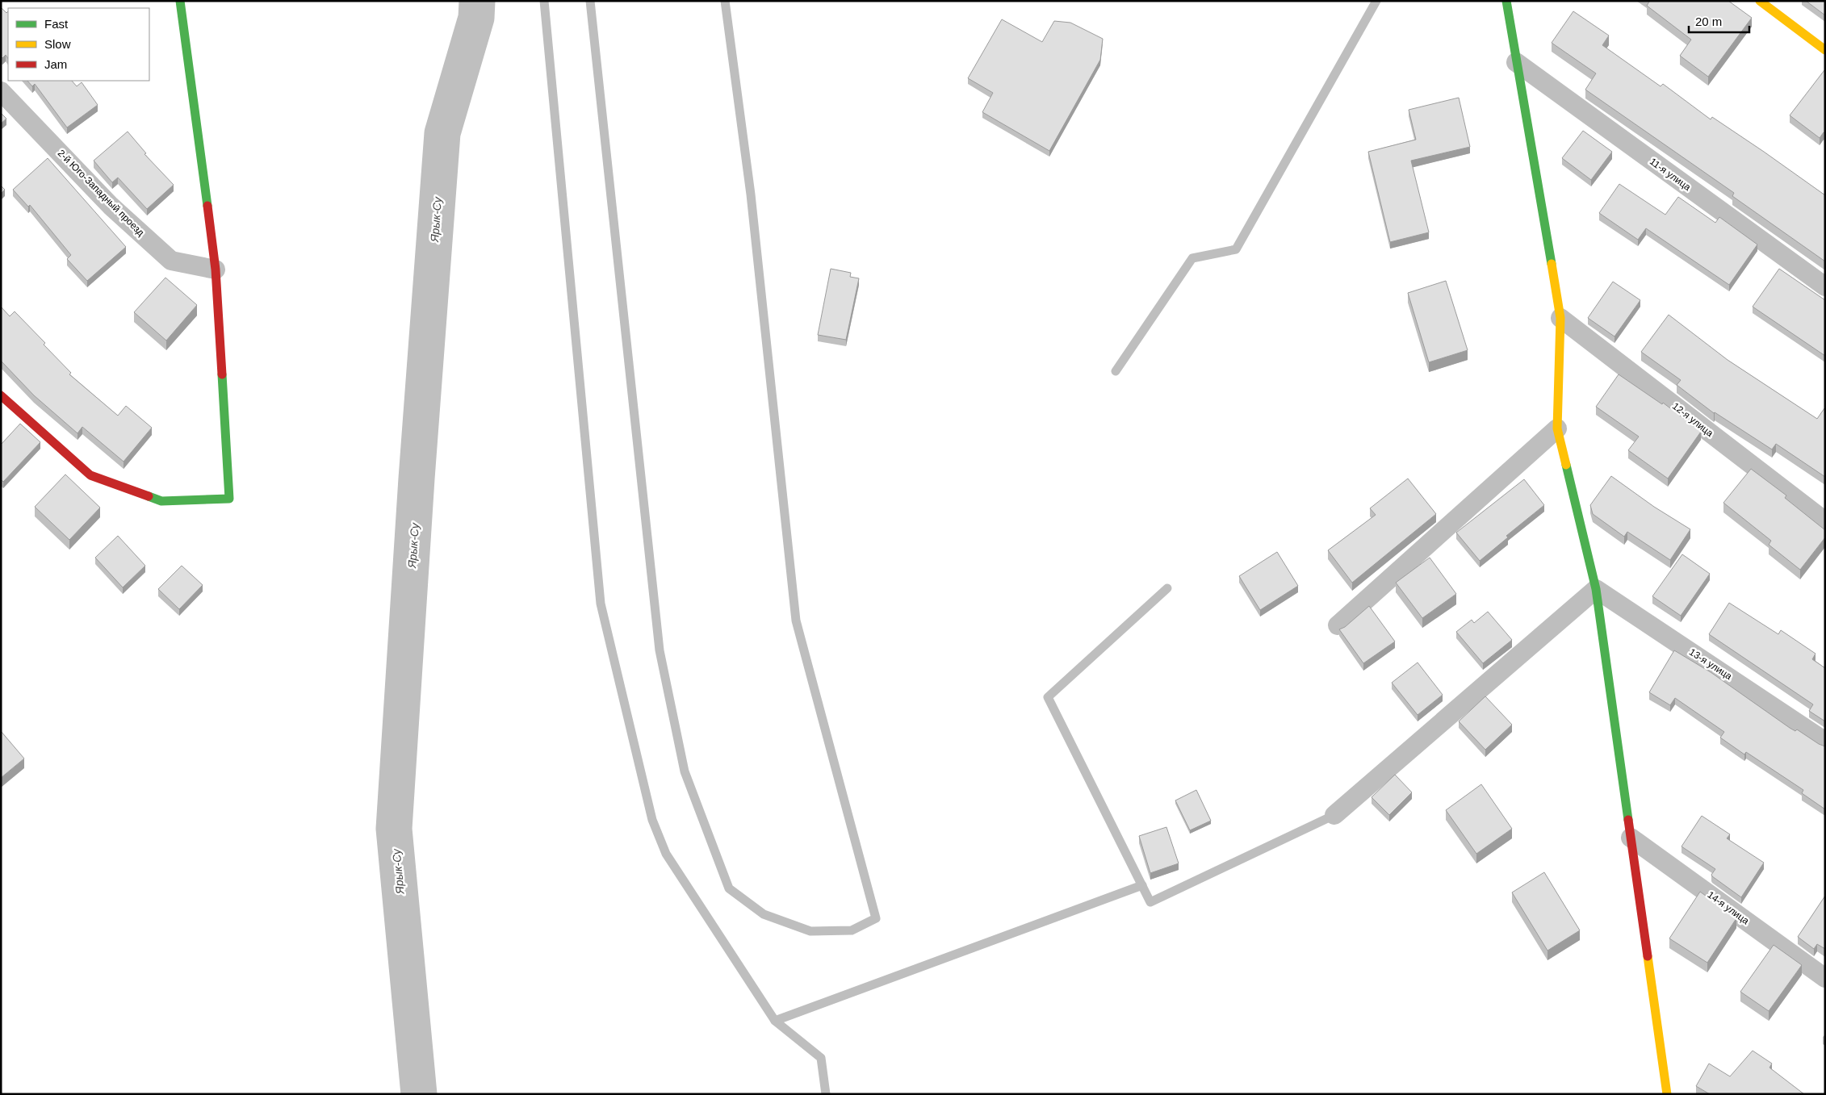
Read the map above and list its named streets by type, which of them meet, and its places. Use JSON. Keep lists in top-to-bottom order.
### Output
{
  "streets": {
    "street": [
      "11-я улица",
      "2-й Юго-Западный проезд",
      "12-я улица",
      "13-я улица",
      "14-я улица"
    ]
  },
  "water": ["Ярык-Су"],
  "legend": ["Fast", "Slow", "Jam"],
  "scale_bar": "20 m"
}
